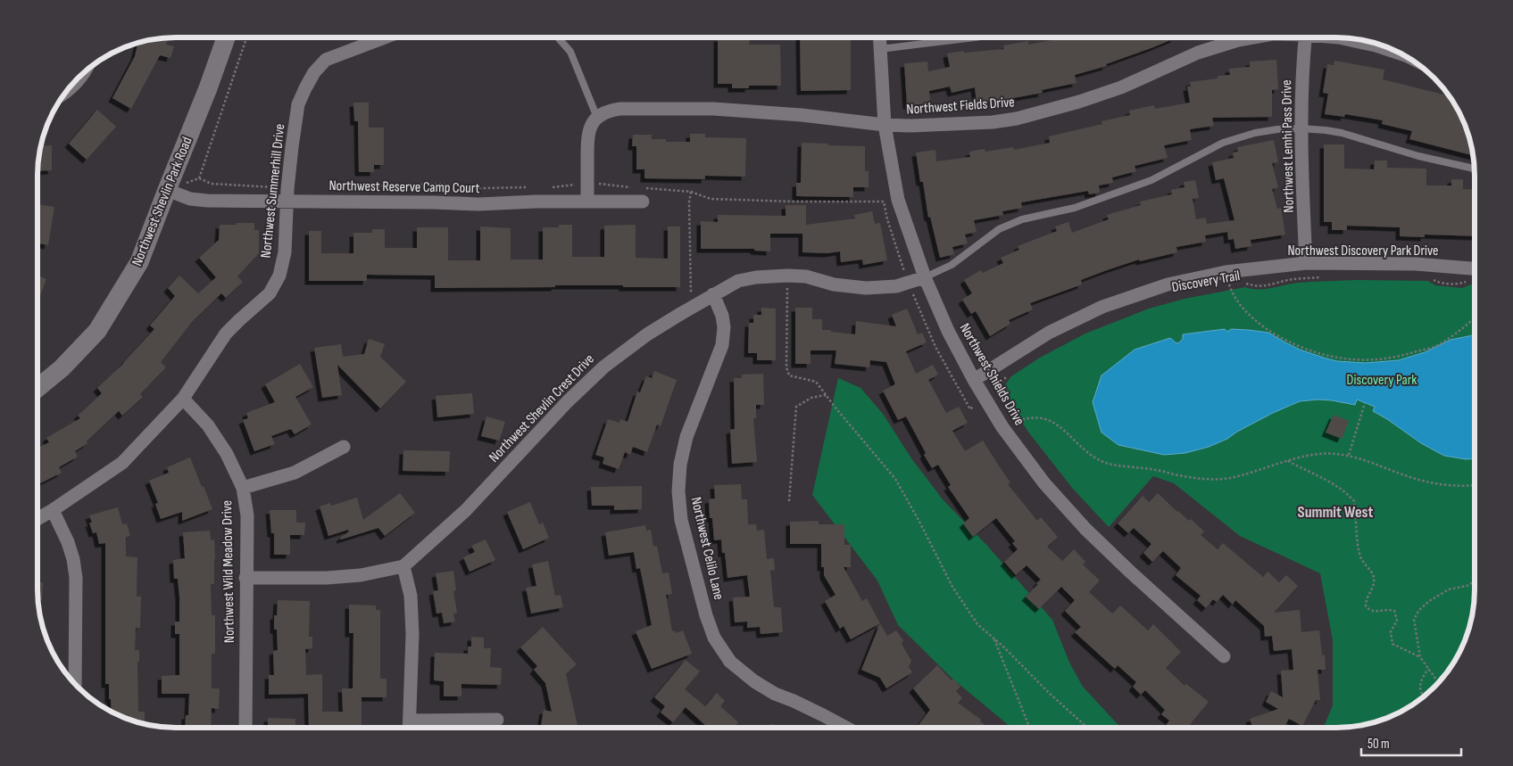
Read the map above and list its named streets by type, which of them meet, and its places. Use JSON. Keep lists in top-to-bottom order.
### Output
{
  "streets": {
    "street": [
      "Northwest Fields Drive",
      "Northwest Lemhi Pass Drive",
      "Northwest Reserve Camp Court",
      "Northwest Summerhill Drive",
      "Northwest Shevlin Park Road",
      "Northwest Discovery Park Drive",
      "Northwest Shields Drive",
      "Northwest Shevlin Crest Drive",
      "Northwest Celilo Lane",
      "Northwest Wild Meadow Drive"
    ],
    "path": ["Discovery Trail"]
  },
  "crossings": [
    ["Northwest Fields Drive", "Northwest Shields Drive"],
    ["Northwest Lemhi Pass Drive", "Northwest Discovery Park Drive"],
    ["Northwest Reserve Camp Court", "Northwest Summerhill Drive"],
    ["Northwest Reserve Camp Court", "Northwest Shevlin Park Road"],
    ["Northwest Summerhill Drive", "Northwest Wild Meadow Drive"],
    ["Northwest Discovery Park Drive", "Northwest Shields Drive"],
    ["Northwest Shields Drive", "Northwest Shevlin Crest Drive"],
    ["Northwest Shevlin Crest Drive", "Northwest Celilo Lane"],
    ["Northwest Shevlin Crest Drive", "Northwest Wild Meadow Drive"]
  ],
  "districts": ["Summit West"],
  "parks": ["Discovery Park"],
  "scale_bar": "50 m"
}
